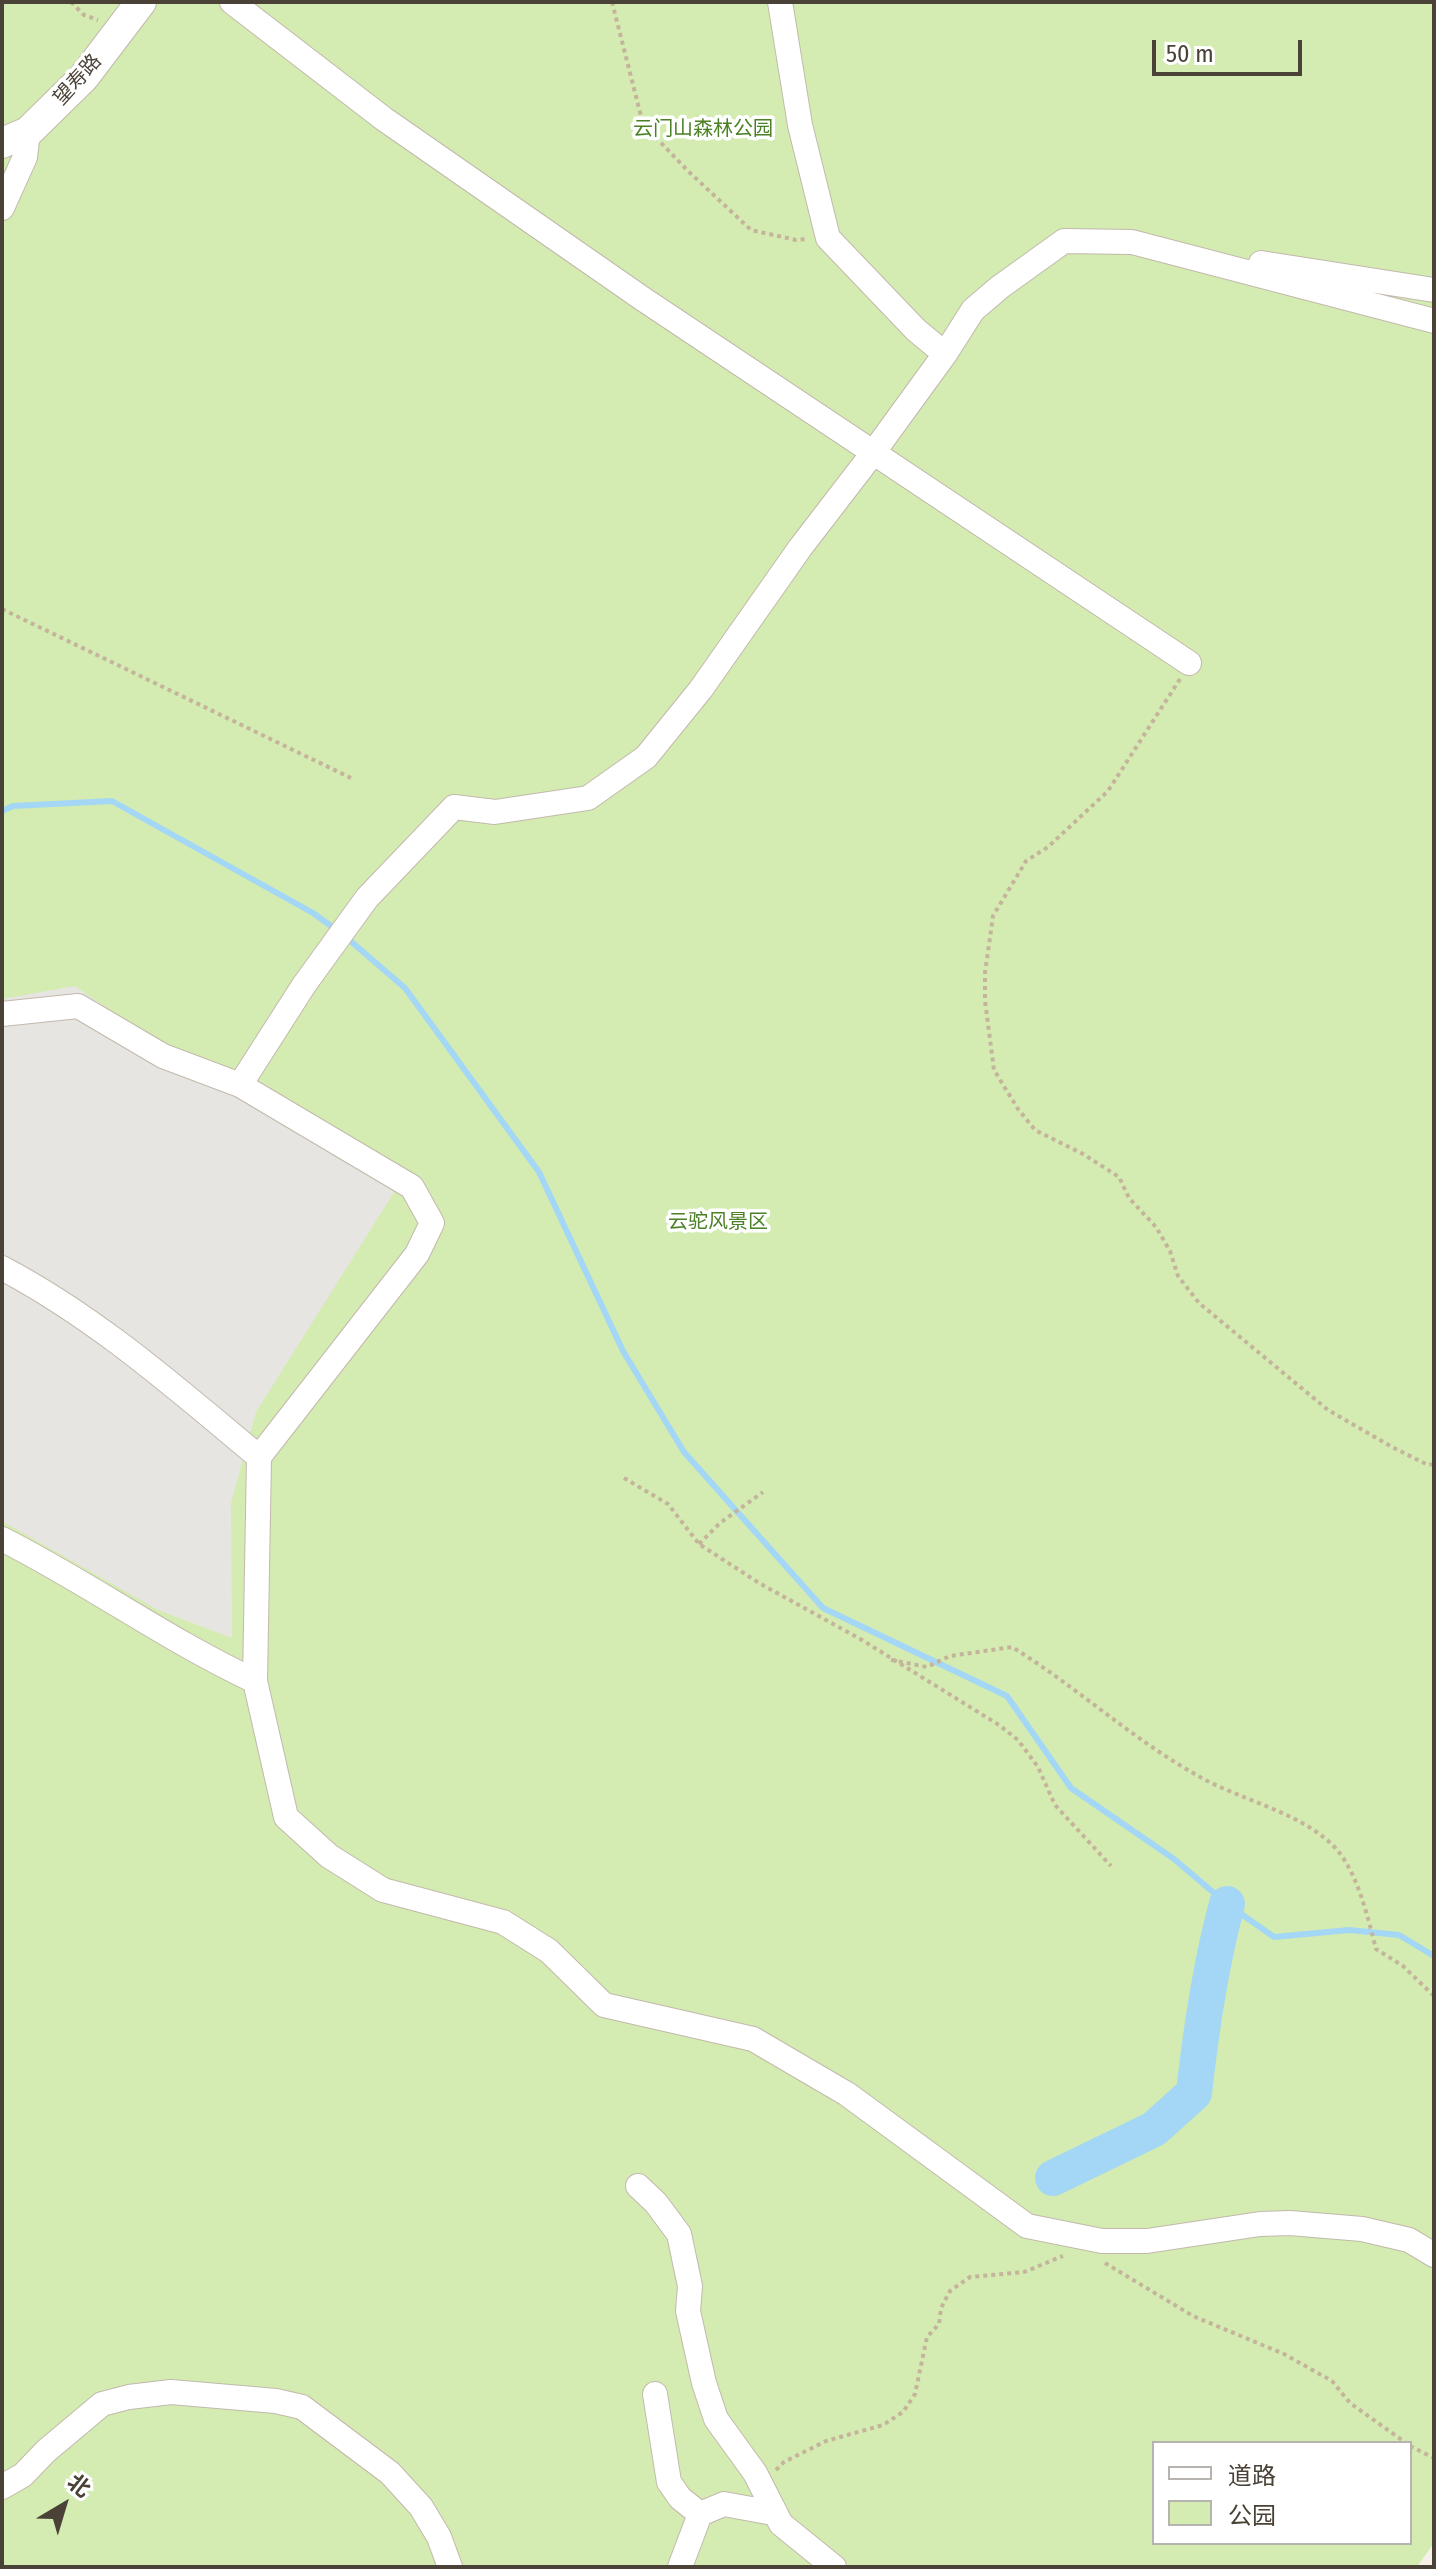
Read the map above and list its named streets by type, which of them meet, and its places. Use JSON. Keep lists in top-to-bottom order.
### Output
{
  "streets": {
    "street": ["望寿路"]
  },
  "parks": ["云门山森林公园", "云驼风景区"],
  "legend": ["道路", "公园"],
  "scale_bar": "50 m",
  "north": "top right"
}
